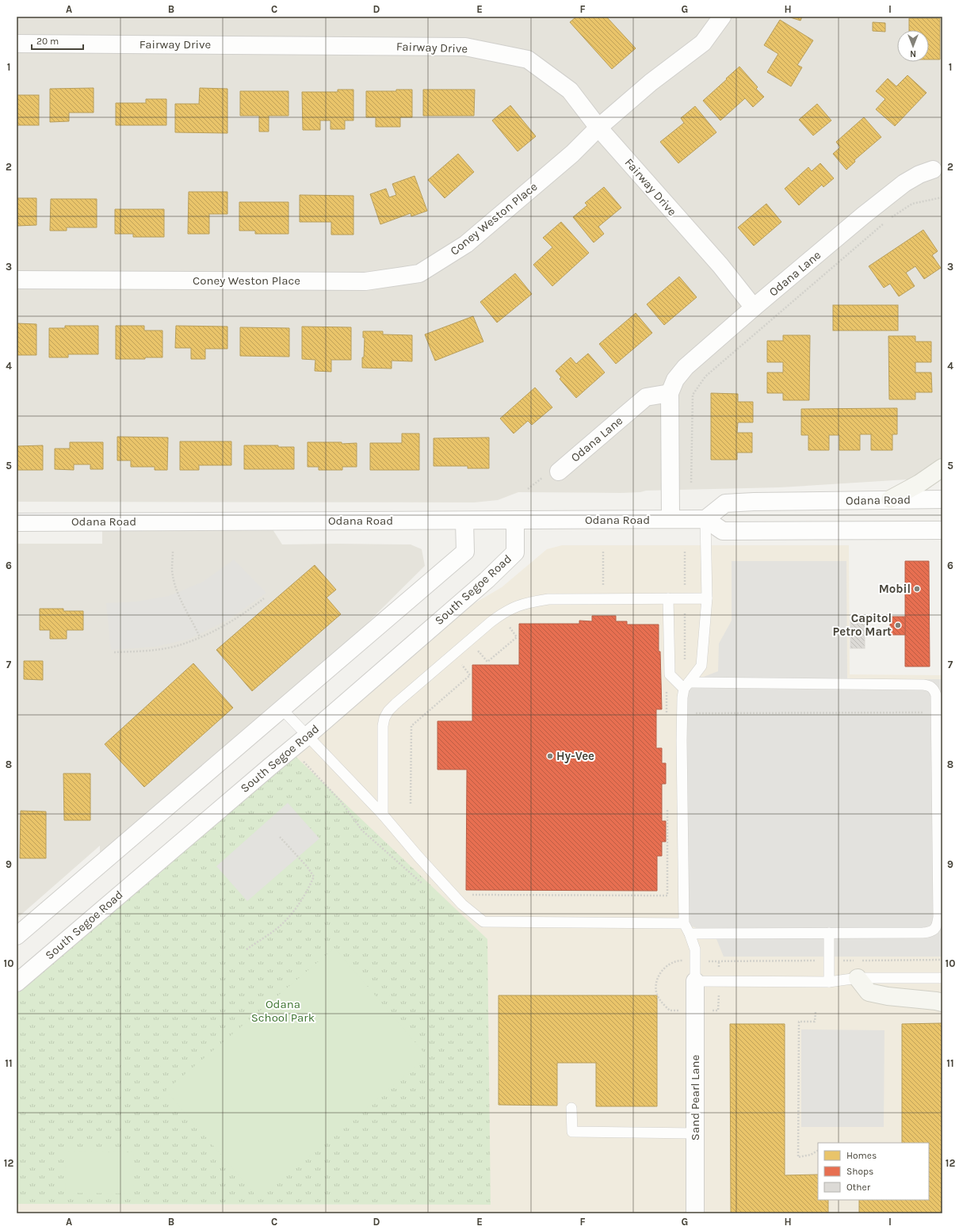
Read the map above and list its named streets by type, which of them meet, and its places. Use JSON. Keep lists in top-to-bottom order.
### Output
{
  "streets": {
    "street": [
      "Fairway Drive",
      "Coney Weston Place",
      "Odana Lane",
      "Odana Road",
      "South Segoe Road",
      "Sand Pearl Lane"
    ]
  },
  "crossings": [
    ["Fairway Drive", "Coney Weston Place"],
    ["Fairway Drive", "Odana Lane"],
    ["Odana Lane", "Odana Road"],
    ["Odana Road", "South Segoe Road"]
  ],
  "parks": ["Odana School Park"],
  "places": ["Mobil", "Capitol Petro Mart", "Hy-Vee"],
  "legend": ["Homes", "Shops", "Other"],
  "scale_bar": "20 m",
  "north": "bottom",
  "grid": {
    "columns": [
      "A",
      "B",
      "C",
      "D",
      "E",
      "F",
      "G",
      "H",
      "I"
    ],
    "rows": [
      "1",
      "2",
      "3",
      "4",
      "5",
      "6",
      "7",
      "8",
      "9",
      "10",
      "11",
      "12"
    ]
  }
}
